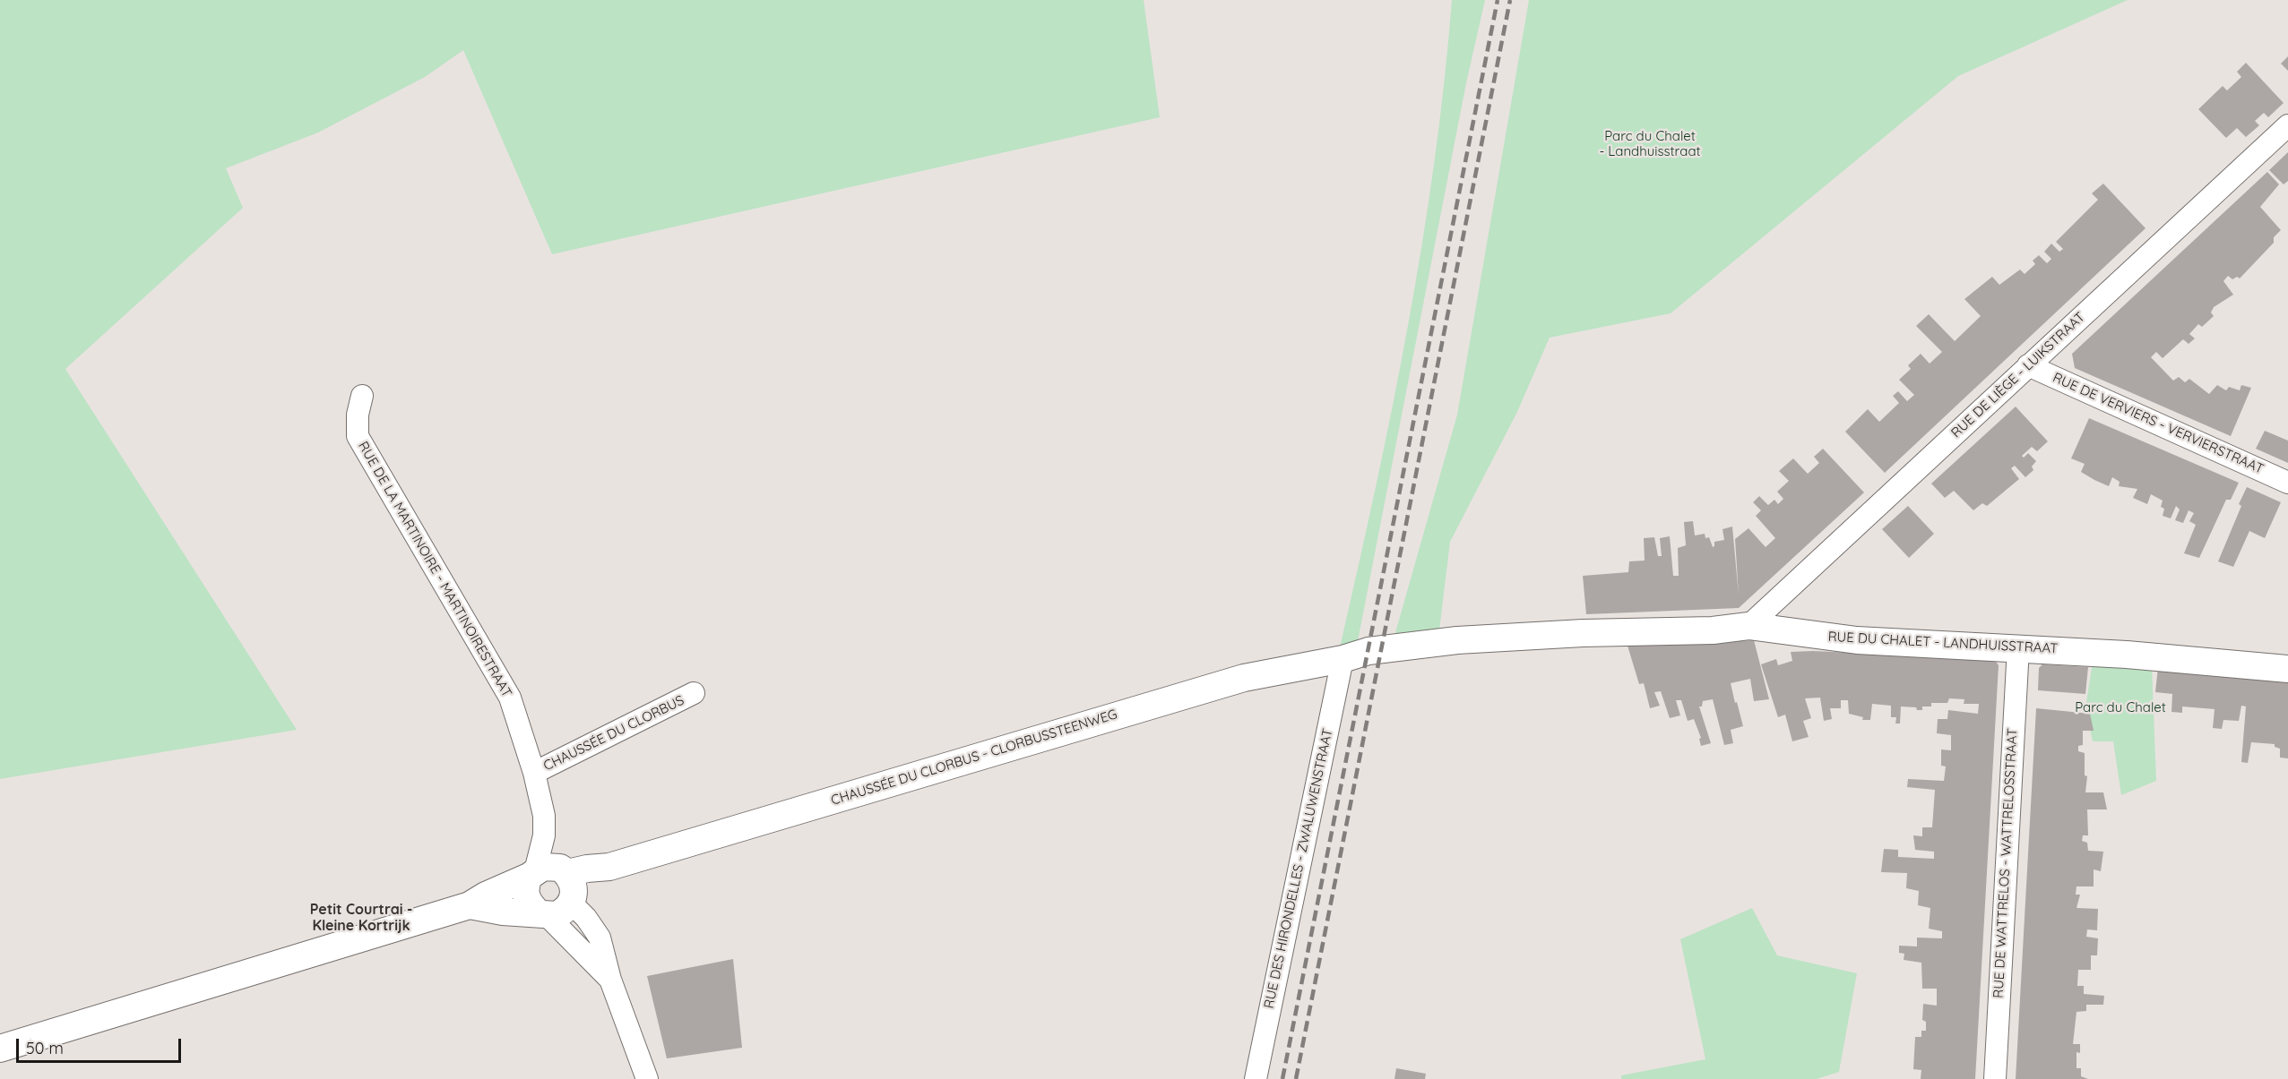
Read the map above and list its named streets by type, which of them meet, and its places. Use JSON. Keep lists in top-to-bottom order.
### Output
{
  "streets": {
    "street": [
      "RUE DE LIÈGE - LUIKSTRAAT",
      "RUE DE VERVIERS - VERVIERSTRAAT",
      "RUE DE LA MARTINOIRE - MARTINOIRESTRAAT",
      "RUE DU CHALET - LANDHUISSTRAAT",
      "CHAUSSÉE DU CLORBUS",
      "CHAUSSÉE DU CLORBUS - CLORBUSSTEENWEG",
      "RUE DE WATTRELOS - WATTRELOSSTRAAT",
      "RUE DES HIRONDELLES - ZWALUWENSTRAAT"
    ]
  },
  "crossings": [
    ["RUE DE LIÈGE - LUIKSTRAAT", "RUE DE VERVIERS - VERVIERSTRAAT"],
    ["RUE DE LIÈGE - LUIKSTRAAT", "RUE DU CHALET - LANDHUISSTRAAT"],
    ["RUE DE LA MARTINOIRE - MARTINOIRESTRAAT", "CHAUSSÉE DU CLORBUS"],
    ["RUE DE LA MARTINOIRE - MARTINOIRESTRAAT", "CHAUSSÉE DU CLORBUS - CLORBUSSTEENWEG"],
    ["RUE DU CHALET - LANDHUISSTRAAT", "CHAUSSÉE DU CLORBUS - CLORBUSSTEENWEG"],
    ["RUE DU CHALET - LANDHUISSTRAAT", "RUE DE WATTRELOS - WATTRELOSSTRAAT"],
    ["RUE DU CHALET - LANDHUISSTRAAT", "RUE DES HIRONDELLES - ZWALUWENSTRAAT"],
    ["CHAUSSÉE DU CLORBUS - CLORBUSSTEENWEG", "RUE DES HIRONDELLES - ZWALUWENSTRAAT"]
  ],
  "districts": ["Petit Courtrai - Kleine Kortrijk"],
  "parks": ["Parc du Chalet - Landhuisstraat", "Parc du Chalet"],
  "scale_bar": "50 m"
}
